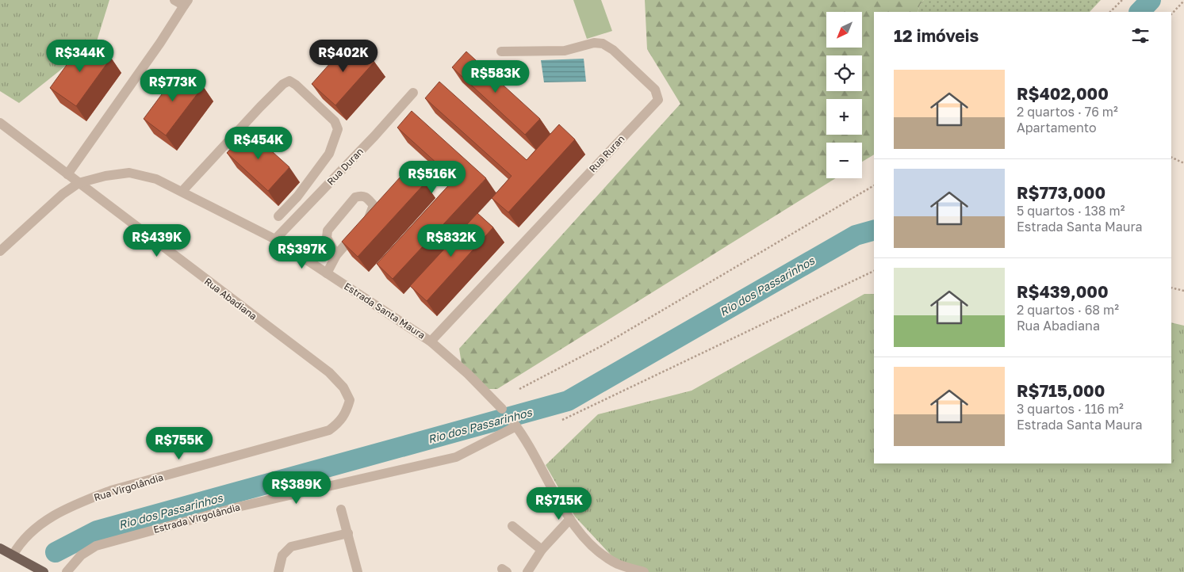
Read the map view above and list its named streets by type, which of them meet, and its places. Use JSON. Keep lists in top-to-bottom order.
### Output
{
  "streets": {
    "street": [
      "Rua Ruran",
      "Rua Duran",
      "Rua Abadiana",
      "Estrada Santa Maura",
      "Rua Virgolândia",
      "Estrada Virgolândia"
    ]
  },
  "crossings": [
    ["Rua Ruran", "Estrada Santa Maura"],
    ["Rua Duran", "Estrada Santa Maura"],
    ["Rua Abadiana", "Estrada Santa Maura"],
    ["Rua Abadiana", "Rua Virgolândia"]
  ],
  "water": ["Rio dos Passarinhos"],
  "north": "bottom left",
  "page": {
    "map_buttons": ["+", "−"],
    "heading": "12 imóveis",
    "price": [
      "R$344K",
      "R$402K",
      "R$583K",
      "R$773K",
      "R$454K",
      "R$516K",
      "R$439K",
      "R$832K",
      "R$397K",
      "R$755K",
      "R$389K",
      "R$715K"
    ],
    "list": [
      {
        "name": "R$402,000",
        "note": "2 quartos · 76 m² · Apartamento"
      },
      {
        "name": "R$773,000",
        "note": "5 quartos · 138 m² · Estrada Santa Maura"
      },
      {
        "name": "R$439,000",
        "note": "2 quartos · 68 m² · Rua Abadiana"
      },
      {
        "name": "R$715,000",
        "note": "3 quartos · 116 m² · Estrada Santa Maura"
      }
    ]
  }
}
